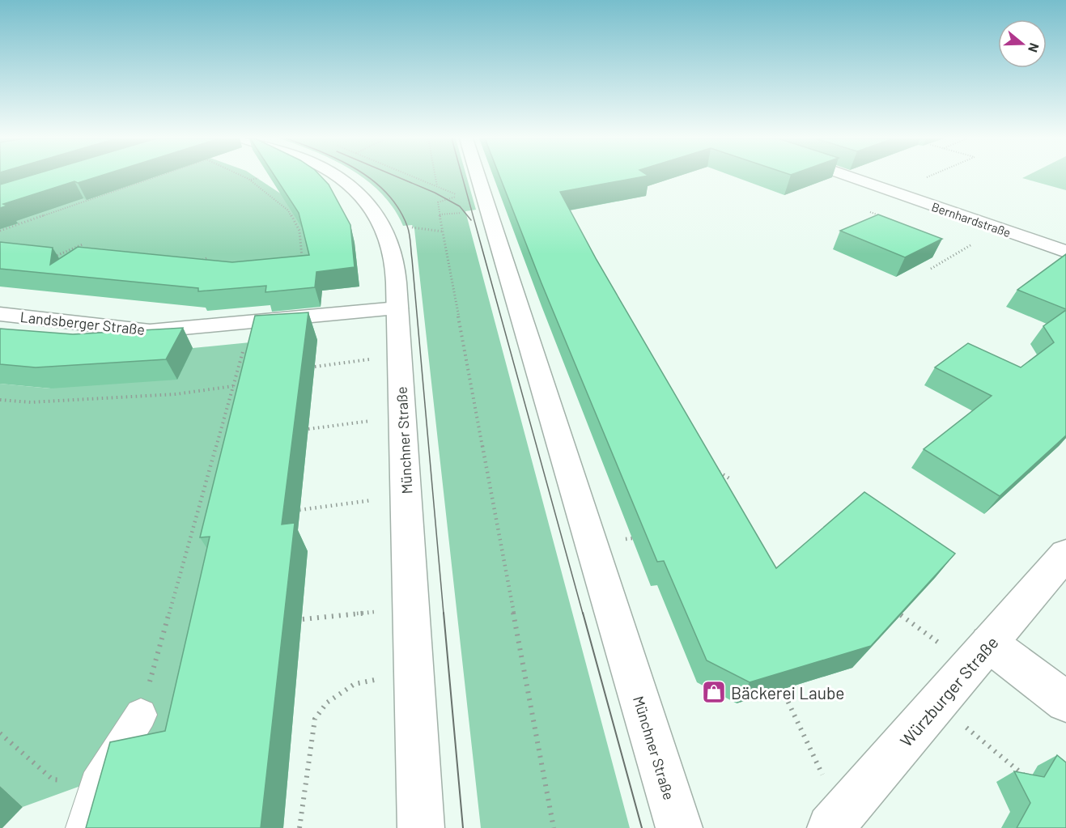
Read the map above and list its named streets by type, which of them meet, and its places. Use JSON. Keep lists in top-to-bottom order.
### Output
{
  "streets": {
    "street": [
      "Bernhardstraße",
      "Landsberger Straße",
      "Münchner Straße",
      "Würzburger Straße"
    ]
  },
  "crossings": [
    ["Landsberger Straße", "Münchner Straße"]
  ],
  "places": {
    "shop": ["Bäckerei Laube"]
  },
  "north": "right"
}
